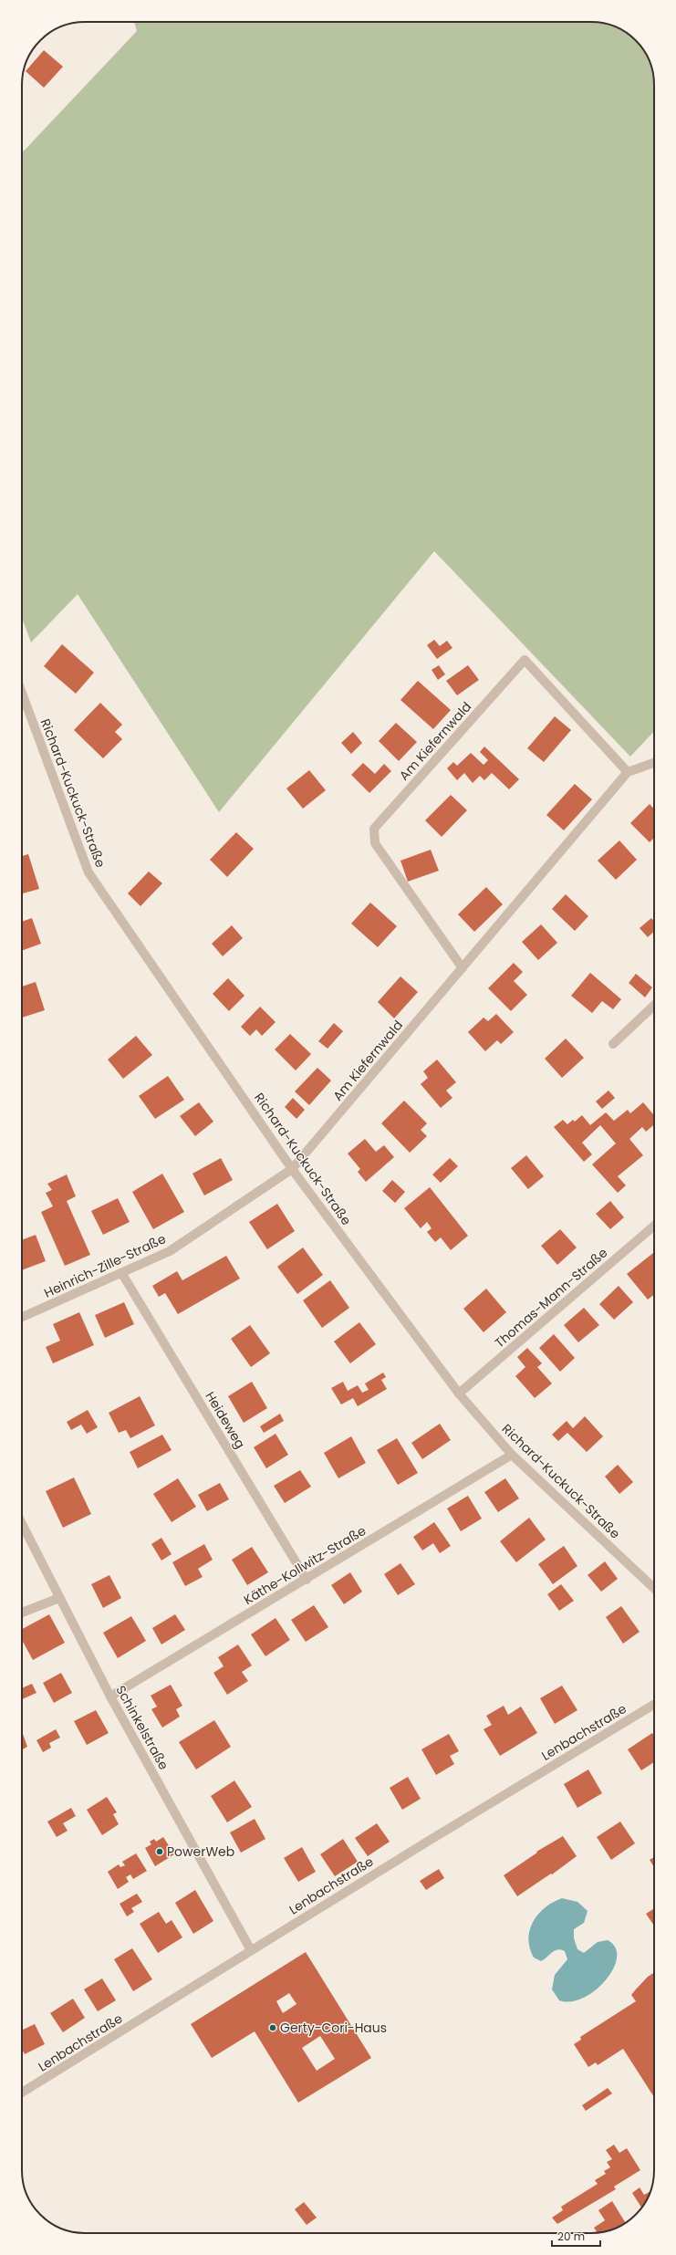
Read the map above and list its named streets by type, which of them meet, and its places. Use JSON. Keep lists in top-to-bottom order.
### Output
{
  "streets": {
    "street": [
      "Am Kiefernwald",
      "Richard-Kuckuck-Straße",
      "Heinrich-Zille-Straße",
      "Thomas-Mann-Straße",
      "Heideweg",
      "Käthe-Kollwitz-Straße",
      "Schinkelstraße",
      "Lenbachstraße"
    ]
  },
  "crossings": [
    ["Am Kiefernwald", "Richard-Kuckuck-Straße"],
    ["Am Kiefernwald", "Heinrich-Zille-Straße"],
    ["Richard-Kuckuck-Straße", "Heinrich-Zille-Straße"],
    ["Richard-Kuckuck-Straße", "Thomas-Mann-Straße"],
    ["Richard-Kuckuck-Straße", "Käthe-Kollwitz-Straße"],
    ["Heinrich-Zille-Straße", "Heideweg"],
    ["Heideweg", "Käthe-Kollwitz-Straße"],
    ["Käthe-Kollwitz-Straße", "Schinkelstraße"],
    ["Schinkelstraße", "Lenbachstraße"]
  ],
  "places": ["PowerWeb", "Gerty-Cori-Haus"],
  "scale_bar": "20 m"
}
